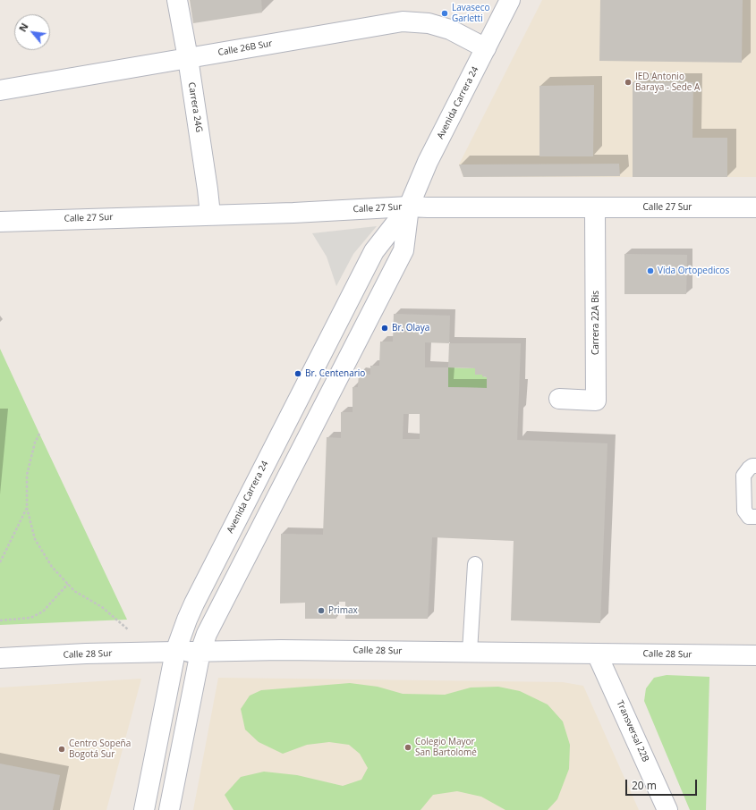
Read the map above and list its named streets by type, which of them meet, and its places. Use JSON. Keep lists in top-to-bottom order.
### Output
{
  "streets": {
    "main road": [
      "Calle 26B Sur",
      "Avenida Carrera 24",
      "Carrera 24G",
      "Calle 27 Sur",
      "Carrera 22A Bis",
      "Calle 28 Sur",
      "Transversal 22B"
    ]
  },
  "crossings": [
    ["Calle 26B Sur", "Avenida Carrera 24"],
    ["Calle 26B Sur", "Carrera 24G"],
    ["Avenida Carrera 24", "Calle 27 Sur"],
    ["Avenida Carrera 24", "Calle 28 Sur"],
    ["Carrera 24G", "Calle 27 Sur"],
    ["Calle 27 Sur", "Carrera 22A Bis"],
    ["Calle 28 Sur", "Transversal 22B"]
  ],
  "places": [
    "Lavaseco Garletti",
    "IED Antonio Baraya - Sede A",
    "Vida Ortopedicos",
    "Br. Olaya",
    "Br. Centenario",
    "Primax",
    "Colegio Mayor San Bartolomé",
    "Centro Sopeña Bogotá Sur"
  ],
  "scale_bar": "20 m",
  "north": "top left"
}
